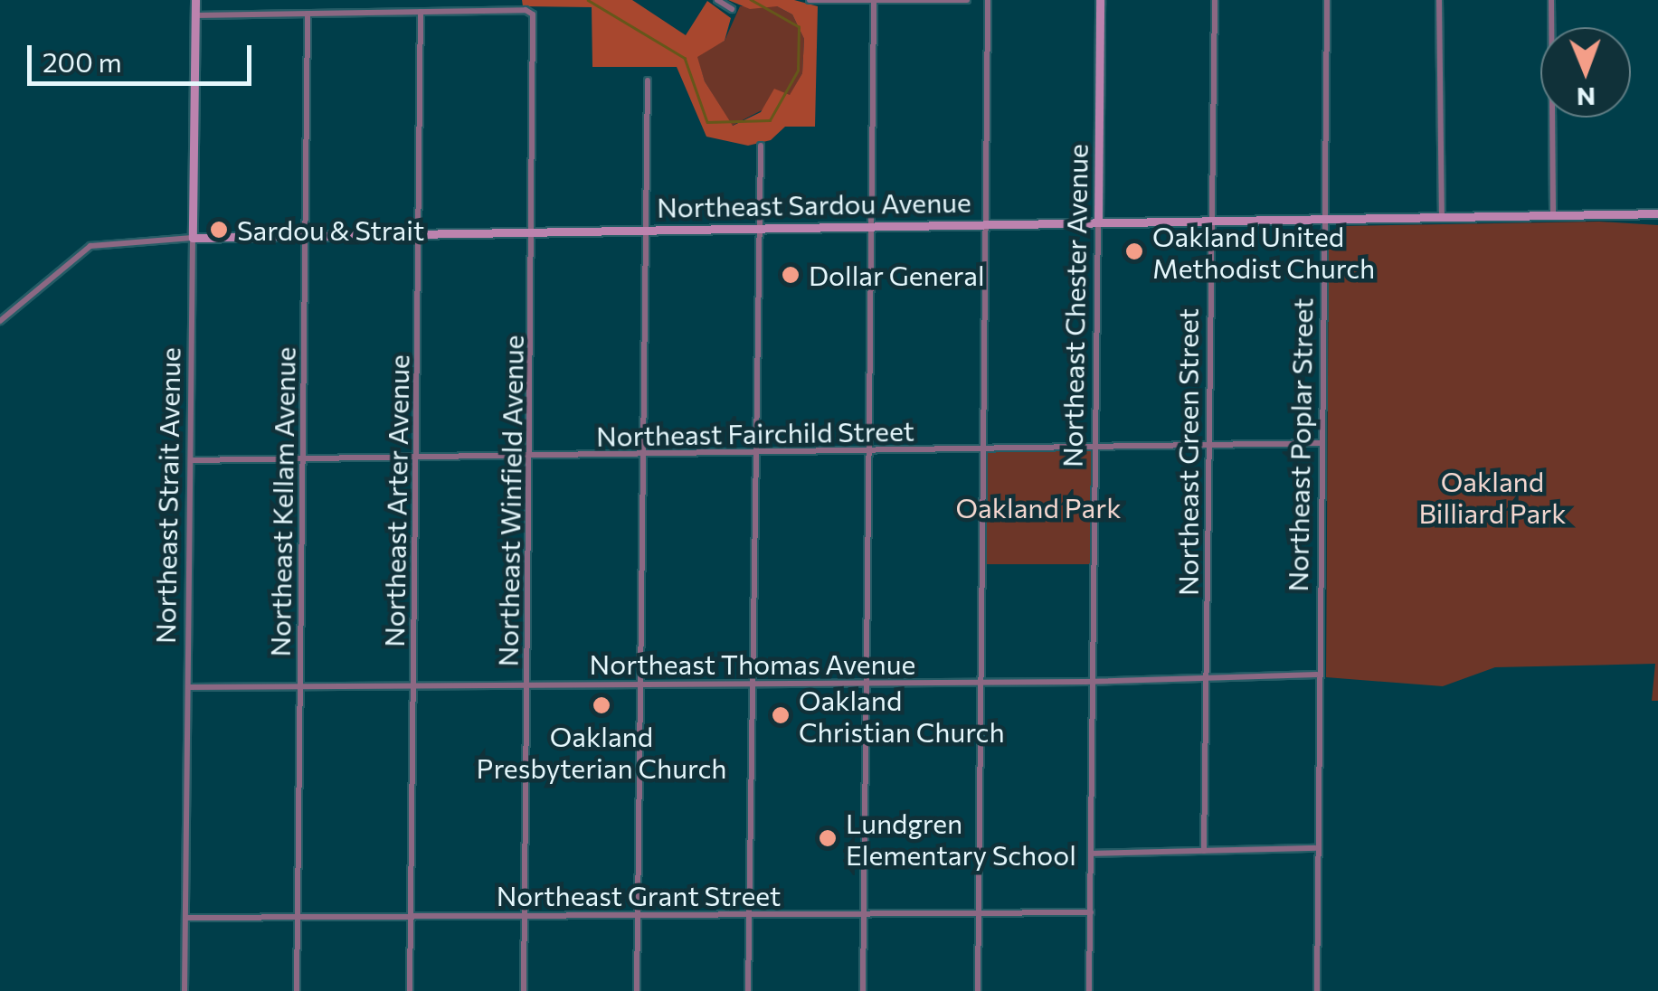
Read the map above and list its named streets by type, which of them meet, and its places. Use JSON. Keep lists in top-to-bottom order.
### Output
{
  "streets": {
    "main road": ["Northeast Sardou Avenue", "Northeast Chester Avenue", "Northeast Strait Avenue"],
    "street": [
      "Northeast Fairchild Street",
      "Northeast Poplar Street",
      "Northeast Green Street",
      "Northeast Arter Avenue",
      "Northeast Winfield Avenue",
      "Northeast Kellam Avenue",
      "Northeast Thomas Avenue",
      "Northeast Grant Street"
    ]
  },
  "crossings": [
    ["Northeast Sardou Avenue", "Northeast Chester Avenue"],
    ["Northeast Sardou Avenue", "Northeast Poplar Street"],
    ["Northeast Sardou Avenue", "Northeast Green Street"],
    ["Northeast Sardou Avenue", "Northeast Strait Avenue"],
    ["Northeast Sardou Avenue", "Northeast Arter Avenue"],
    ["Northeast Sardou Avenue", "Northeast Winfield Avenue"],
    ["Northeast Sardou Avenue", "Northeast Kellam Avenue"],
    ["Northeast Chester Avenue", "Northeast Fairchild Street"],
    ["Northeast Chester Avenue", "Northeast Thomas Avenue"],
    ["Northeast Chester Avenue", "Northeast Grant Street"],
    ["Northeast Fairchild Street", "Northeast Poplar Street"],
    ["Northeast Fairchild Street", "Northeast Green Street"],
    ["Northeast Fairchild Street", "Northeast Strait Avenue"],
    ["Northeast Fairchild Street", "Northeast Arter Avenue"],
    ["Northeast Fairchild Street", "Northeast Winfield Avenue"],
    ["Northeast Fairchild Street", "Northeast Kellam Avenue"],
    ["Northeast Poplar Street", "Northeast Thomas Avenue"],
    ["Northeast Green Street", "Northeast Thomas Avenue"],
    ["Northeast Strait Avenue", "Northeast Thomas Avenue"],
    ["Northeast Strait Avenue", "Northeast Grant Street"],
    ["Northeast Arter Avenue", "Northeast Winfield Avenue"],
    ["Northeast Arter Avenue", "Northeast Thomas Avenue"],
    ["Northeast Arter Avenue", "Northeast Grant Street"],
    ["Northeast Winfield Avenue", "Northeast Thomas Avenue"],
    ["Northeast Winfield Avenue", "Northeast Grant Street"],
    ["Northeast Kellam Avenue", "Northeast Thomas Avenue"],
    ["Northeast Kellam Avenue", "Northeast Grant Street"]
  ],
  "parks": ["Oakland Billiard Park", "Oakland Park"],
  "places": [
    "Sardou & Strait",
    "Oakland United Methodist Church",
    "Dollar General",
    "Oakland Presbyterian Church",
    "Oakland Christian Church",
    "Lundgren Elementary School"
  ],
  "scale_bar": "200 m",
  "north": "bottom"
}
